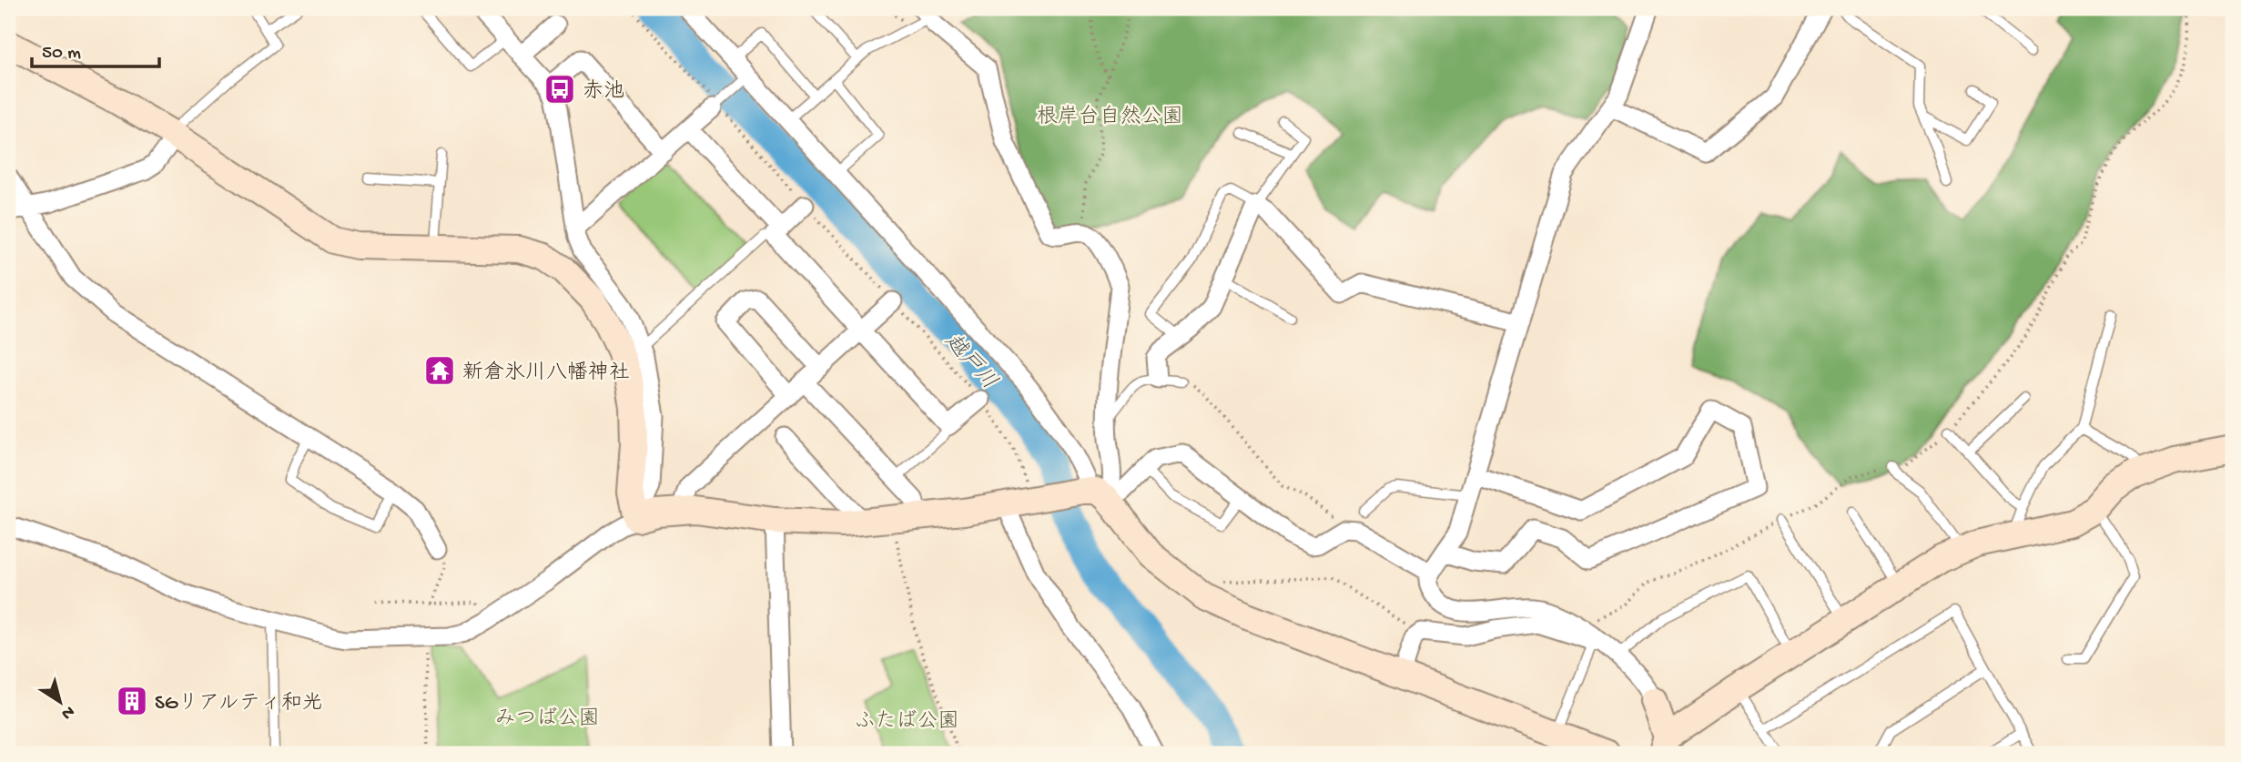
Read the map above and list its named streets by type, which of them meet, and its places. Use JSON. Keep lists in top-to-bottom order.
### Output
{
  "water": ["越戸川"],
  "parks": ["根岸台自然公園", "みつば公園", "ふたば公園"],
  "places": {
    "bus stop": ["赤池"],
    "temple": ["新倉氷川八幡神社"],
    "building": ["SGリアルティ和光"]
  },
  "scale_bar": "50 m",
  "north": "bottom right"
}
